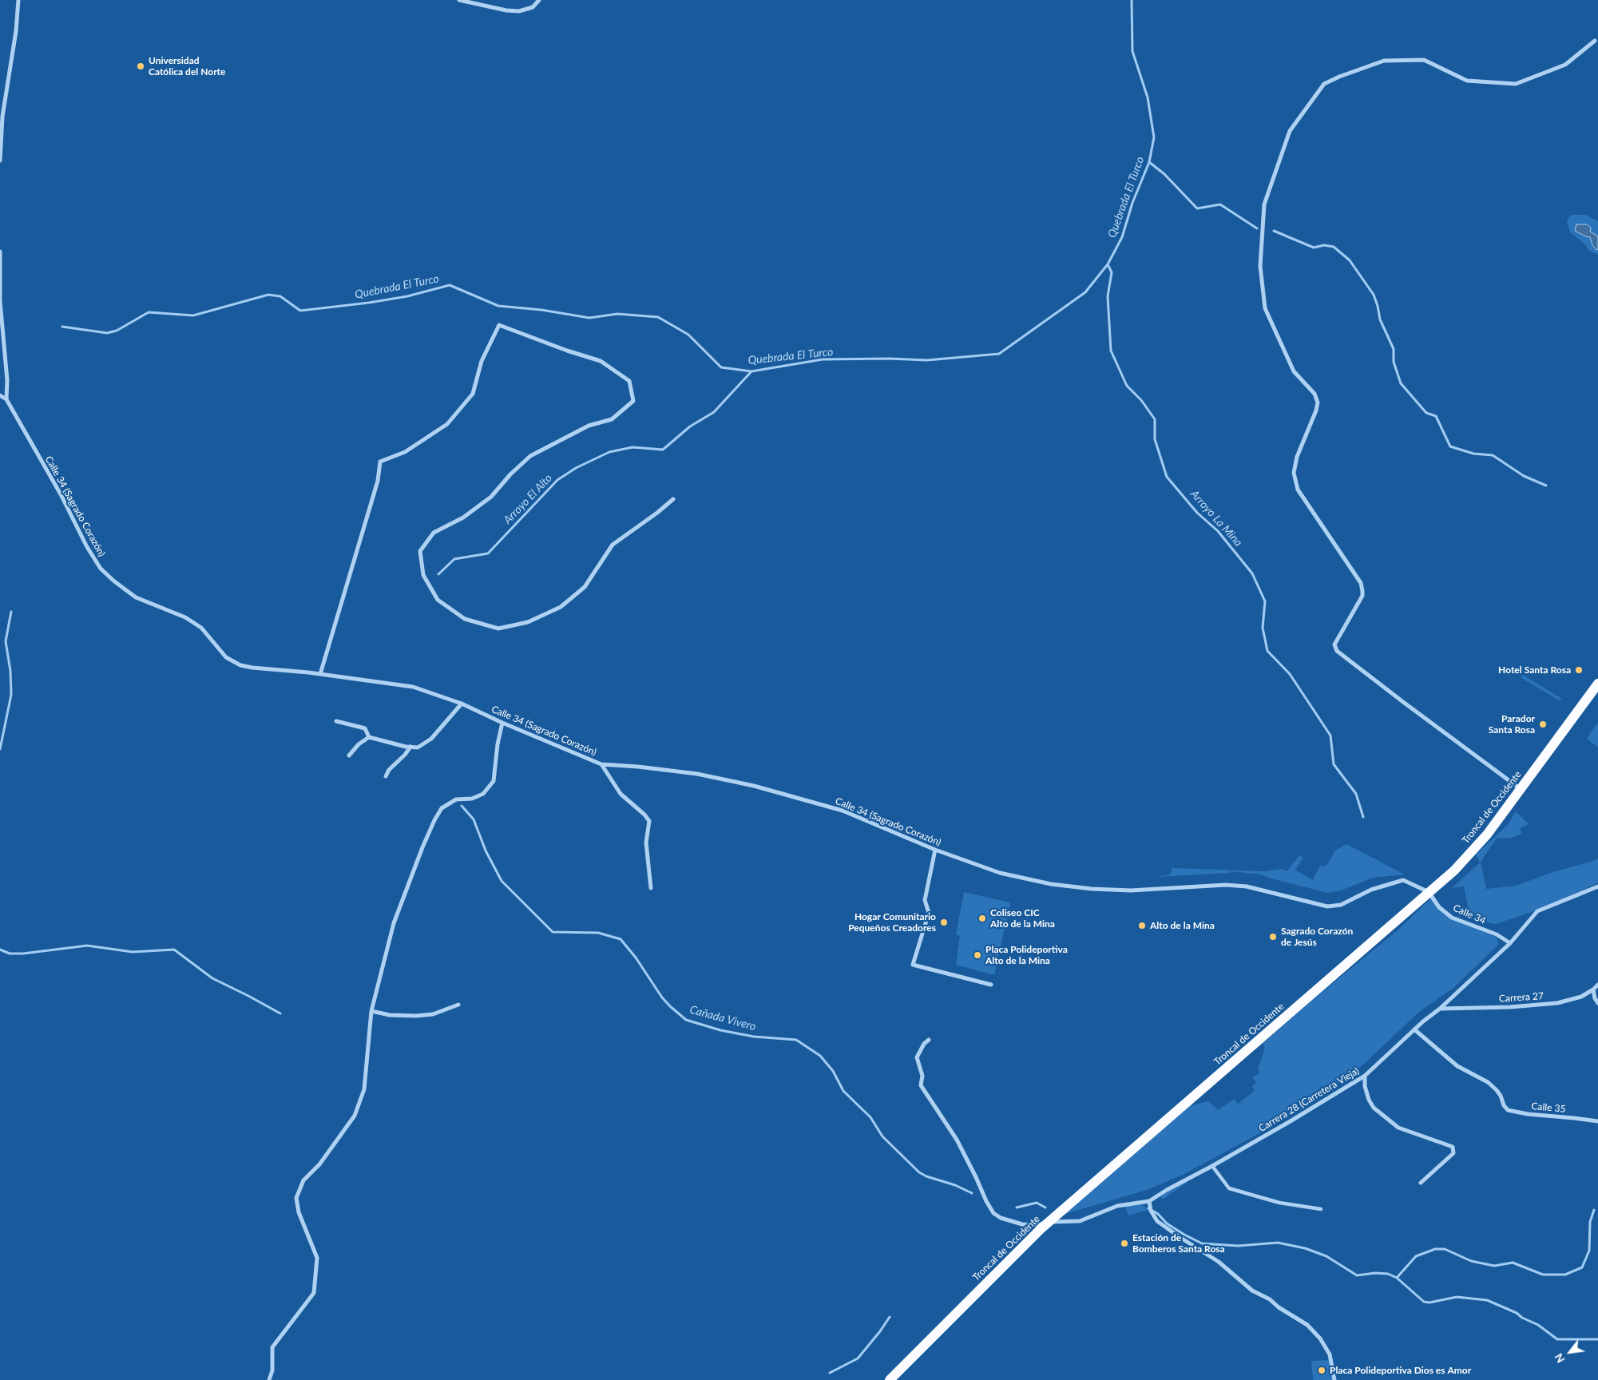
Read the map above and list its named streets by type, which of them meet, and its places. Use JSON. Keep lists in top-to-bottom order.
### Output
{
  "streets": {
    "main road": ["Troncal de Occidente"],
    "street": [
      "Calle 34 (Sagrado Corazón)",
      "Calle 34",
      "Carrera 27",
      "Carrera 28 (Carretera Vieja)",
      "Calle 35"
    ]
  },
  "crossings": [
    ["Calle 34 (Sagrado Corazón)", "Troncal de Occidente"],
    ["Calle 34 (Sagrado Corazón)", "Calle 34"],
    ["Troncal de Occidente", "Calle 34"],
    ["Troncal de Occidente", "Carrera 28 (Carretera Vieja)"],
    ["Calle 34", "Carrera 28 (Carretera Vieja)"],
    ["Carrera 27", "Carrera 28 (Carretera Vieja)"],
    ["Carrera 28 (Carretera Vieja)", "Calle 35"]
  ],
  "water": [
    "Quebrada El Turco",
    "Arroyo El Alto",
    "Arroyo La Mina",
    "Cañada Vivero"
  ],
  "places": [
    "Universidad Católica del Norte",
    "Hotel Santa Rosa",
    "Parador Santa Rosa",
    "Coliseo CIC Alto de la Mina",
    "Hogar Comunitario Pequeños Creadores",
    "Alto de la Mina",
    "Sagrado Corazón de Jesús",
    "Placa Polideportiva Alto de la Mina",
    "Estación de Bomberos Santa Rosa",
    "Placa Polideportiva Dios es Amor"
  ],
  "north": "bottom left"
}
